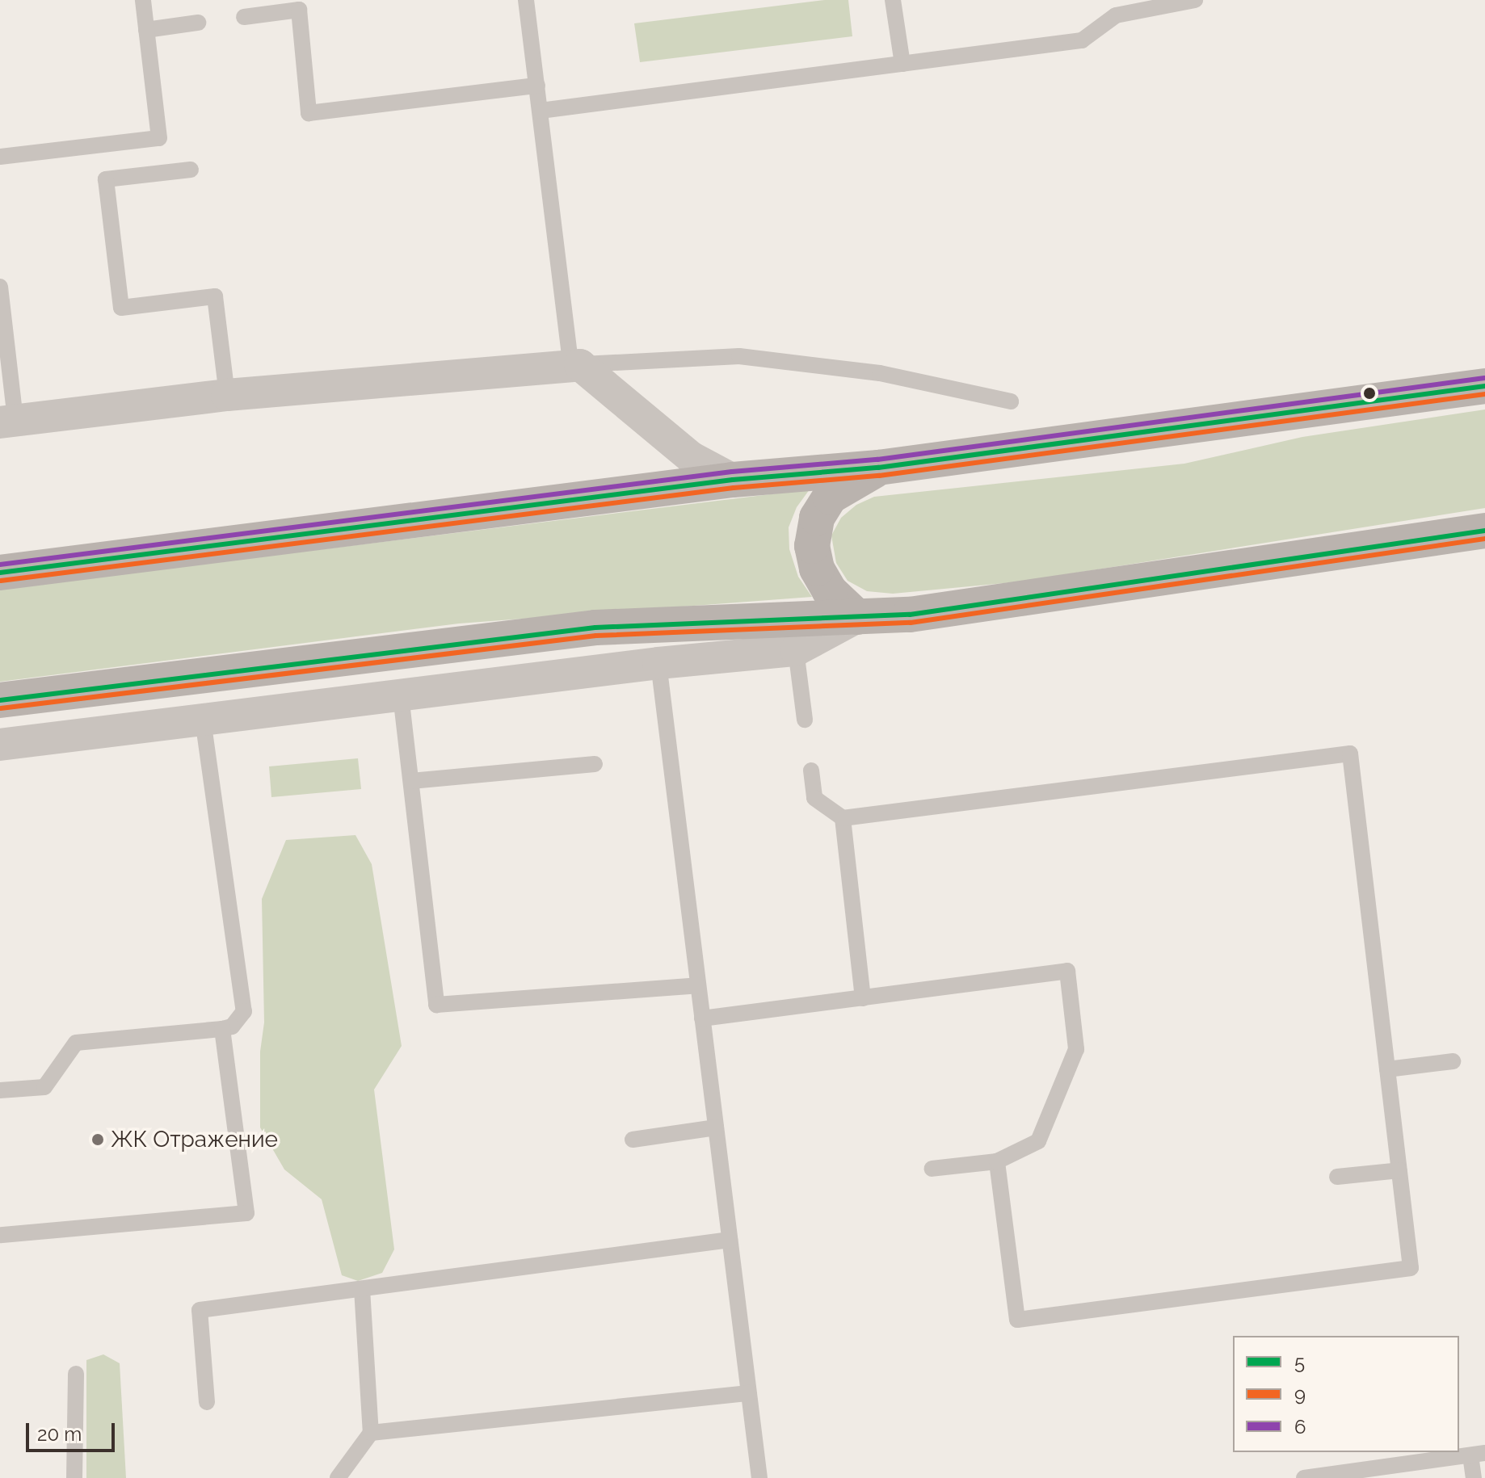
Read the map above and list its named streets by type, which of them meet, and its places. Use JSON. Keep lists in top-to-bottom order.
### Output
{
  "places": ["ЖК Отражение"],
  "lines": ["transit line 6", "transit line 5", "transit line 9"],
  "legend": ["5", "9", "6"],
  "scale_bar": "20 m"
}
